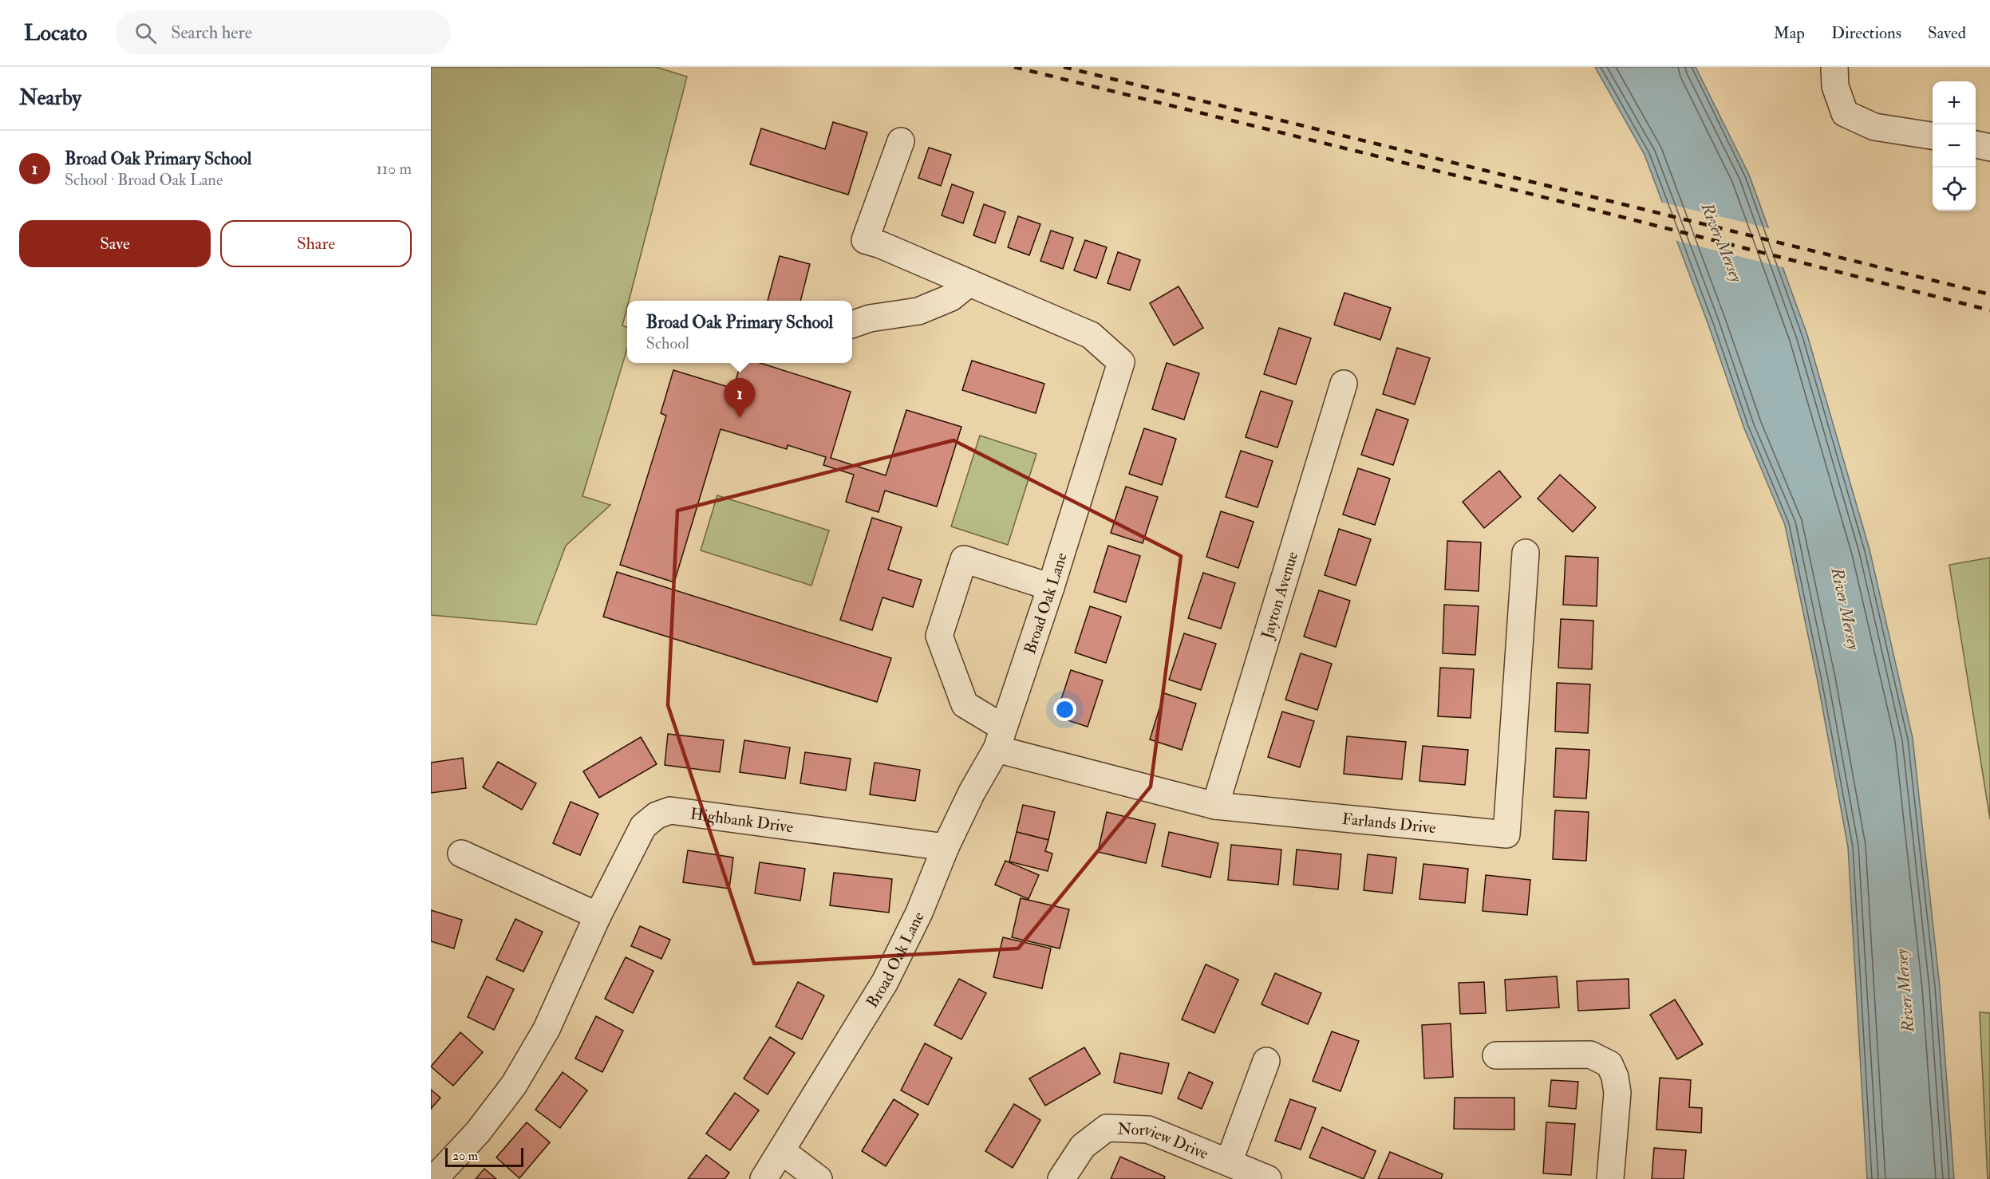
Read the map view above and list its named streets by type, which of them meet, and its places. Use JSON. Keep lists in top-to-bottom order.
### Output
{
  "streets": {
    "street": [
      "Jayton Avenue",
      "Broad Oak Lane",
      "Highbank Drive",
      "Farlands Drive",
      "Norview Drive"
    ]
  },
  "crossings": [
    ["Jayton Avenue", "Farlands Drive"],
    ["Broad Oak Lane", "Highbank Drive"],
    ["Broad Oak Lane", "Farlands Drive"]
  ],
  "water": ["River Mersey"],
  "scale_bar": "20 m",
  "page": {
    "header": "Locato",
    "search": "Search here",
    "nav": ["Map", "Directions", "Saved"],
    "heading": "Nearby",
    "map_buttons": ["+", "−"],
    "list": [
      {
        "mark": "1",
        "name": "Broad Oak Primary School",
        "note": "School · Broad Oak Lane",
        "value": "110 m"
      }
    ],
    "buttons": ["Save", "Share"],
    "popup": ["Broad Oak Primary School", "School"],
    "pins": "1",
    "scale": "20 m"
  }
}
